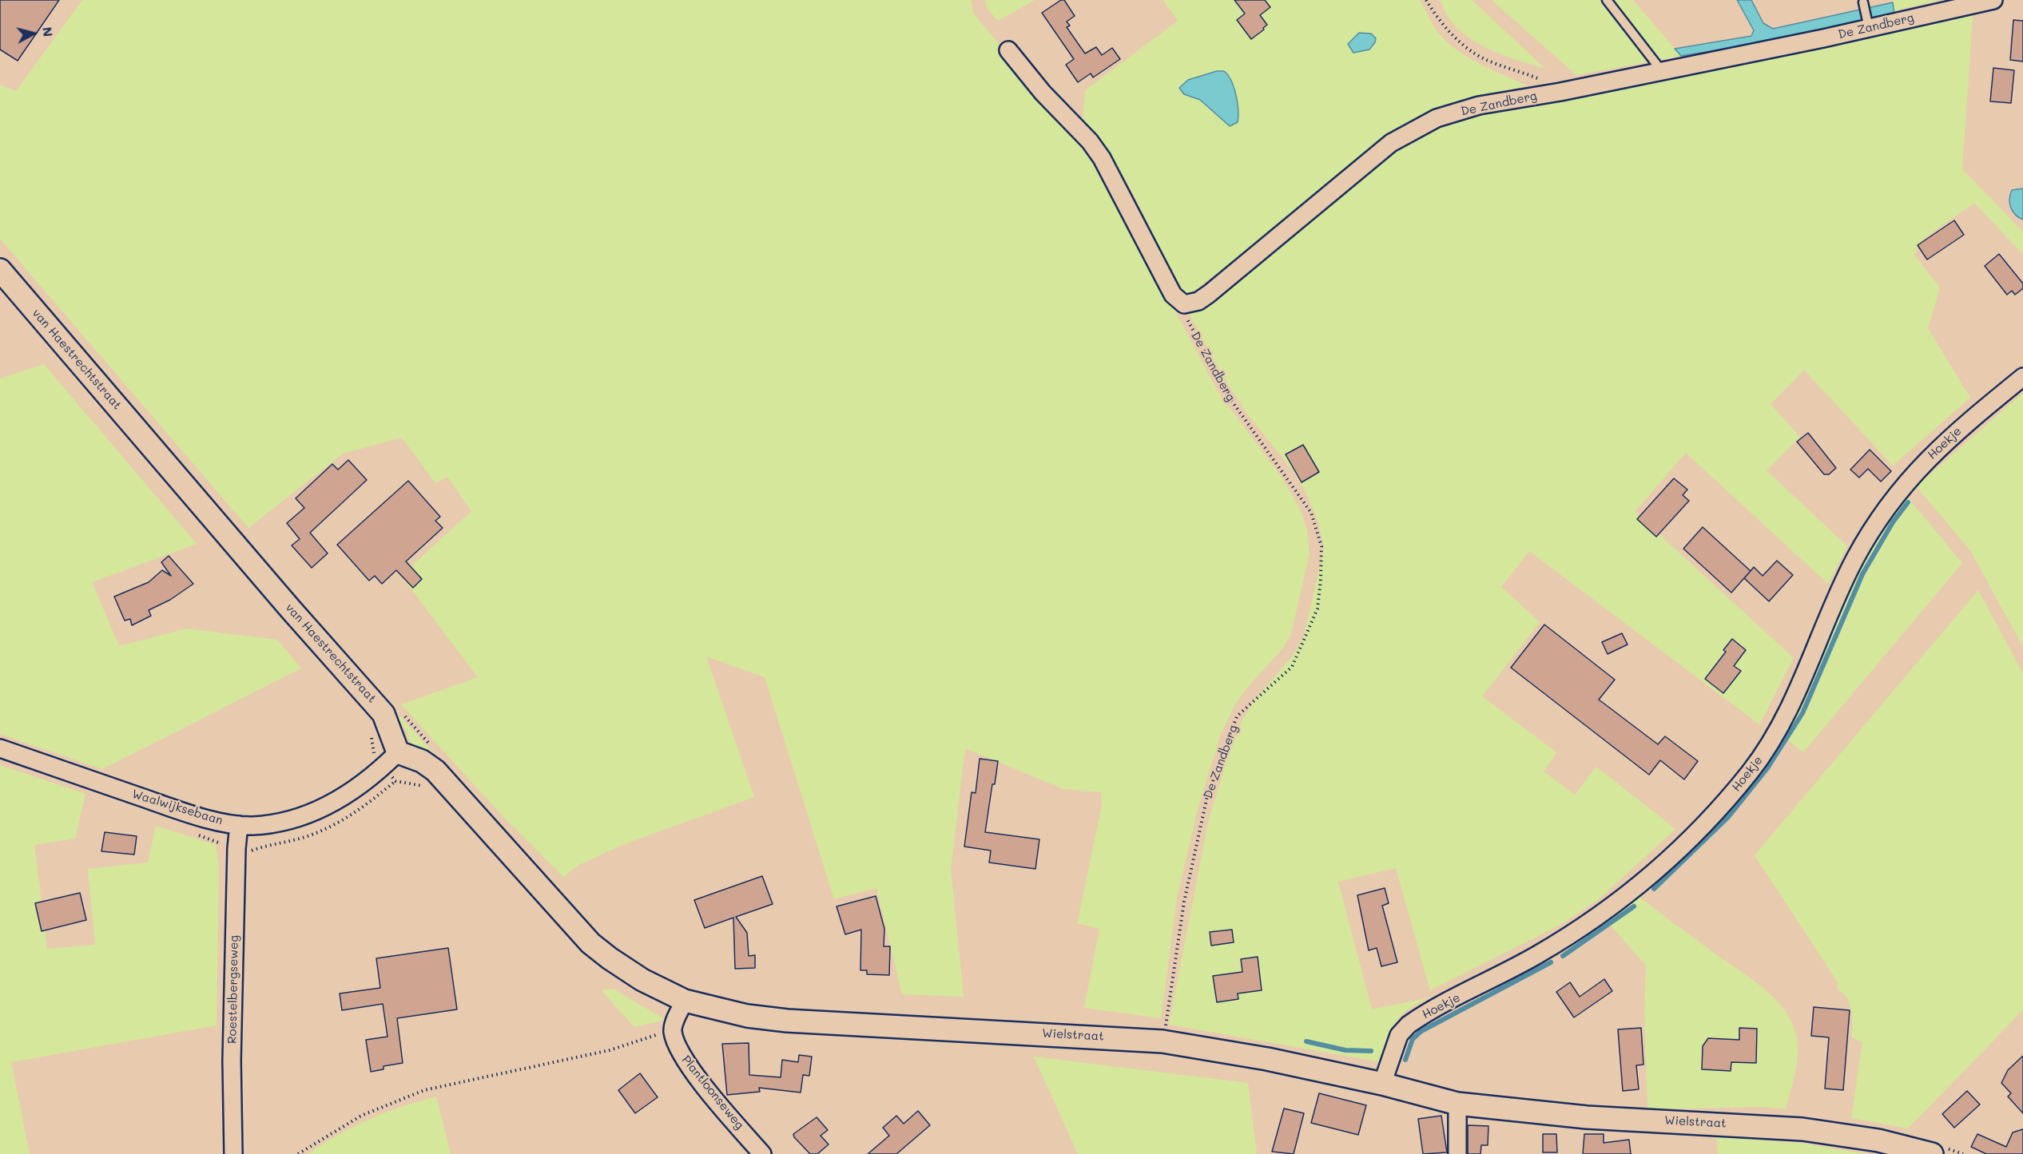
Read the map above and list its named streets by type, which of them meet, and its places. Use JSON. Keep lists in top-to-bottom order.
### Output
{
  "streets": {
    "street": [
      "De Zandberg",
      "van Haestrechtstraat",
      "Hoekje",
      "Waalwijksebaan",
      "Roestelbergseweg",
      "Wielstraat",
      "Plantloonseweg"
    ]
  },
  "crossings": [
    ["van Haestrechtstraat", "Waalwijksebaan"],
    ["Hoekje", "Wielstraat"],
    ["Waalwijksebaan", "Roestelbergseweg"]
  ],
  "north": "right"
}
